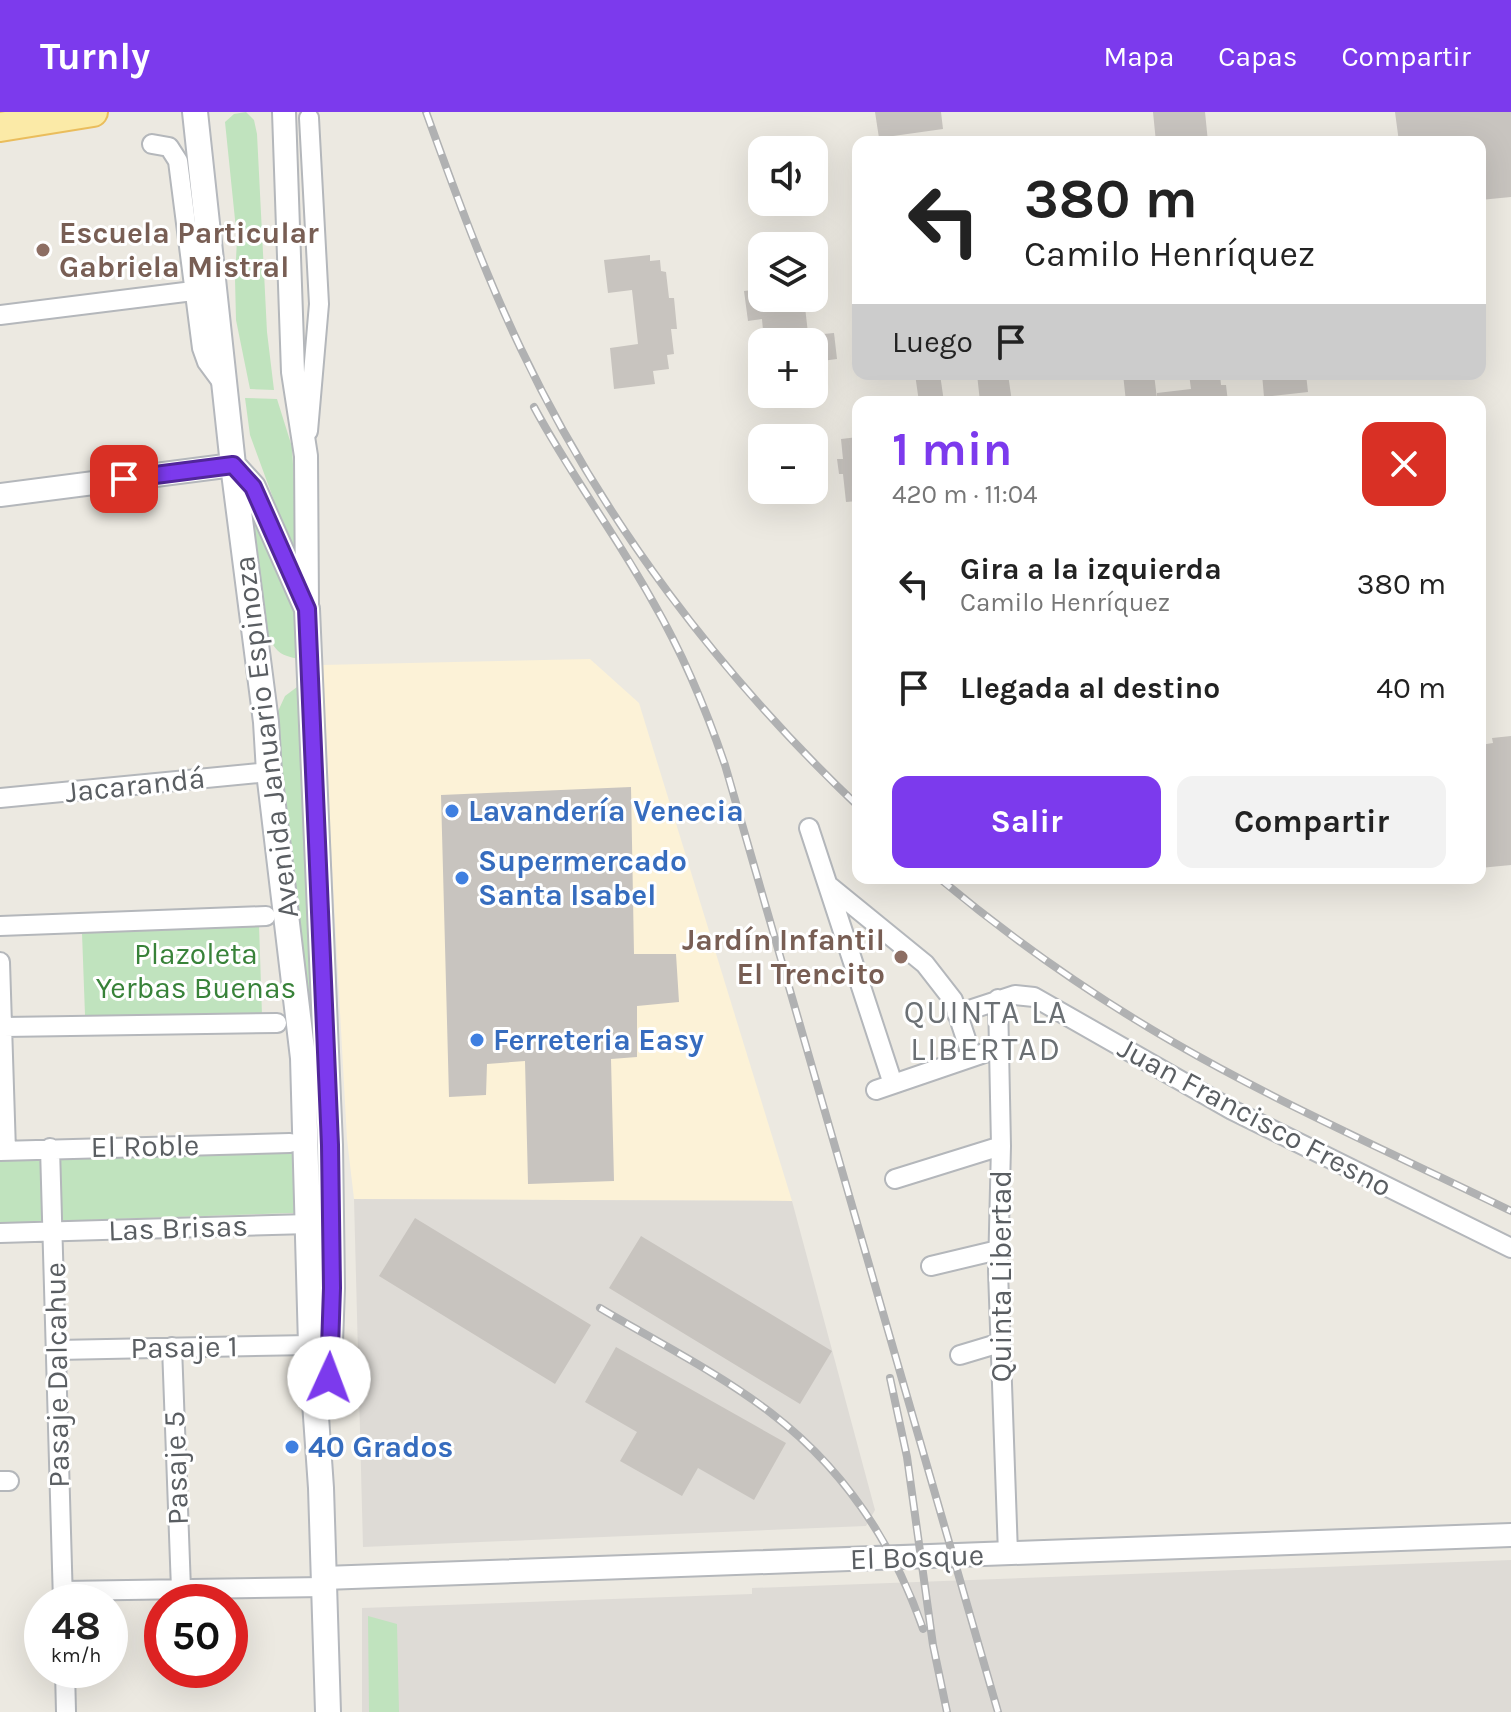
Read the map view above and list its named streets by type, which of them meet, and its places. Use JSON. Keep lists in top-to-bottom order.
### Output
{
  "streets": {
    "main road": ["Avenida Januario Espinoza"],
    "street": [
      "Jacarandá",
      "Juan Francisco Fresno",
      "El Roble",
      "Las Brisas",
      "Quinta Libertad",
      "Pasaje 1",
      "Pasaje Dalcahue",
      "Pasaje 5",
      "El Bosque"
    ]
  },
  "crossings": [
    ["Avenida Januario Espinoza", "Jacarandá"],
    ["Avenida Januario Espinoza", "Las Brisas"],
    ["Avenida Januario Espinoza", "Pasaje 1"],
    ["Avenida Januario Espinoza", "El Bosque"],
    ["Juan Francisco Fresno", "Quinta Libertad"],
    ["El Roble", "Pasaje Dalcahue"],
    ["Las Brisas", "Pasaje Dalcahue"],
    ["Quinta Libertad", "El Bosque"],
    ["Pasaje 1", "Pasaje Dalcahue"],
    ["Pasaje 1", "Pasaje 5"]
  ],
  "districts": ["QUINTA LA LIBERTAD"],
  "parks": ["Plazoleta Yerbas Buenas"],
  "places": [
    "Escuela Particular Gabriela Mistral",
    "Lavandería Venecia",
    "Supermercado Santa Isabel",
    "Jardín Infantil El Trencito",
    "Ferreteria Easy",
    "40 Grados"
  ],
  "page": {
    "header": "Turnly",
    "nav": ["Mapa", "Capas", "Compartir"],
    "map_buttons": ["+", "−"],
    "turn": ["380 m", "Camilo Henríquez"],
    "then": "Luego",
    "heading": ["1 min", "420 m · 11:04"],
    "list": [
      {
        "name": "Gira a la izquierda",
        "note": "Camilo Henríquez",
        "value": "380 m"
      },
      {
        "name": "Llegada al destino",
        "value": "40 m"
      }
    ],
    "buttons": ["Salir", "Compartir"],
    "speed": "48 km/h",
    "limit": "50"
  }
}
